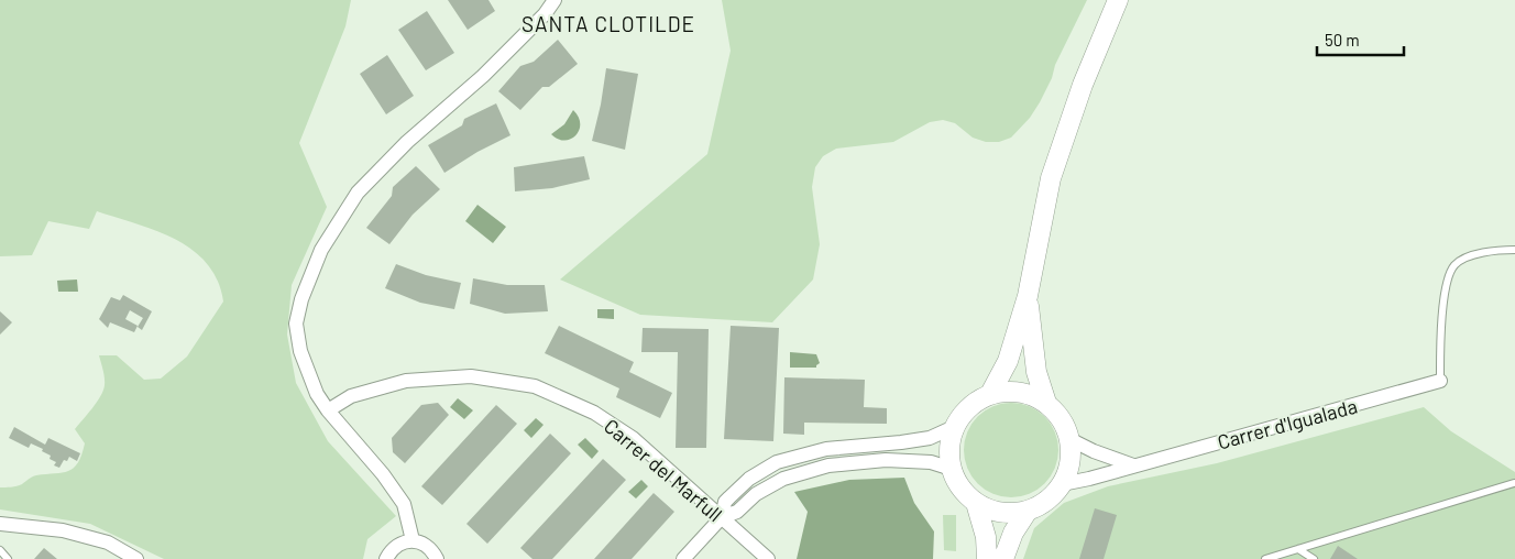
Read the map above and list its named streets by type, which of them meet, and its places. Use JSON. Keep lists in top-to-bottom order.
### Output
{
  "streets": {
    "street": ["Carrer d'Igualada", "Carrer del Marfull"]
  },
  "districts": ["SANTA CLOTILDE"],
  "scale_bar": "50 m"
}
